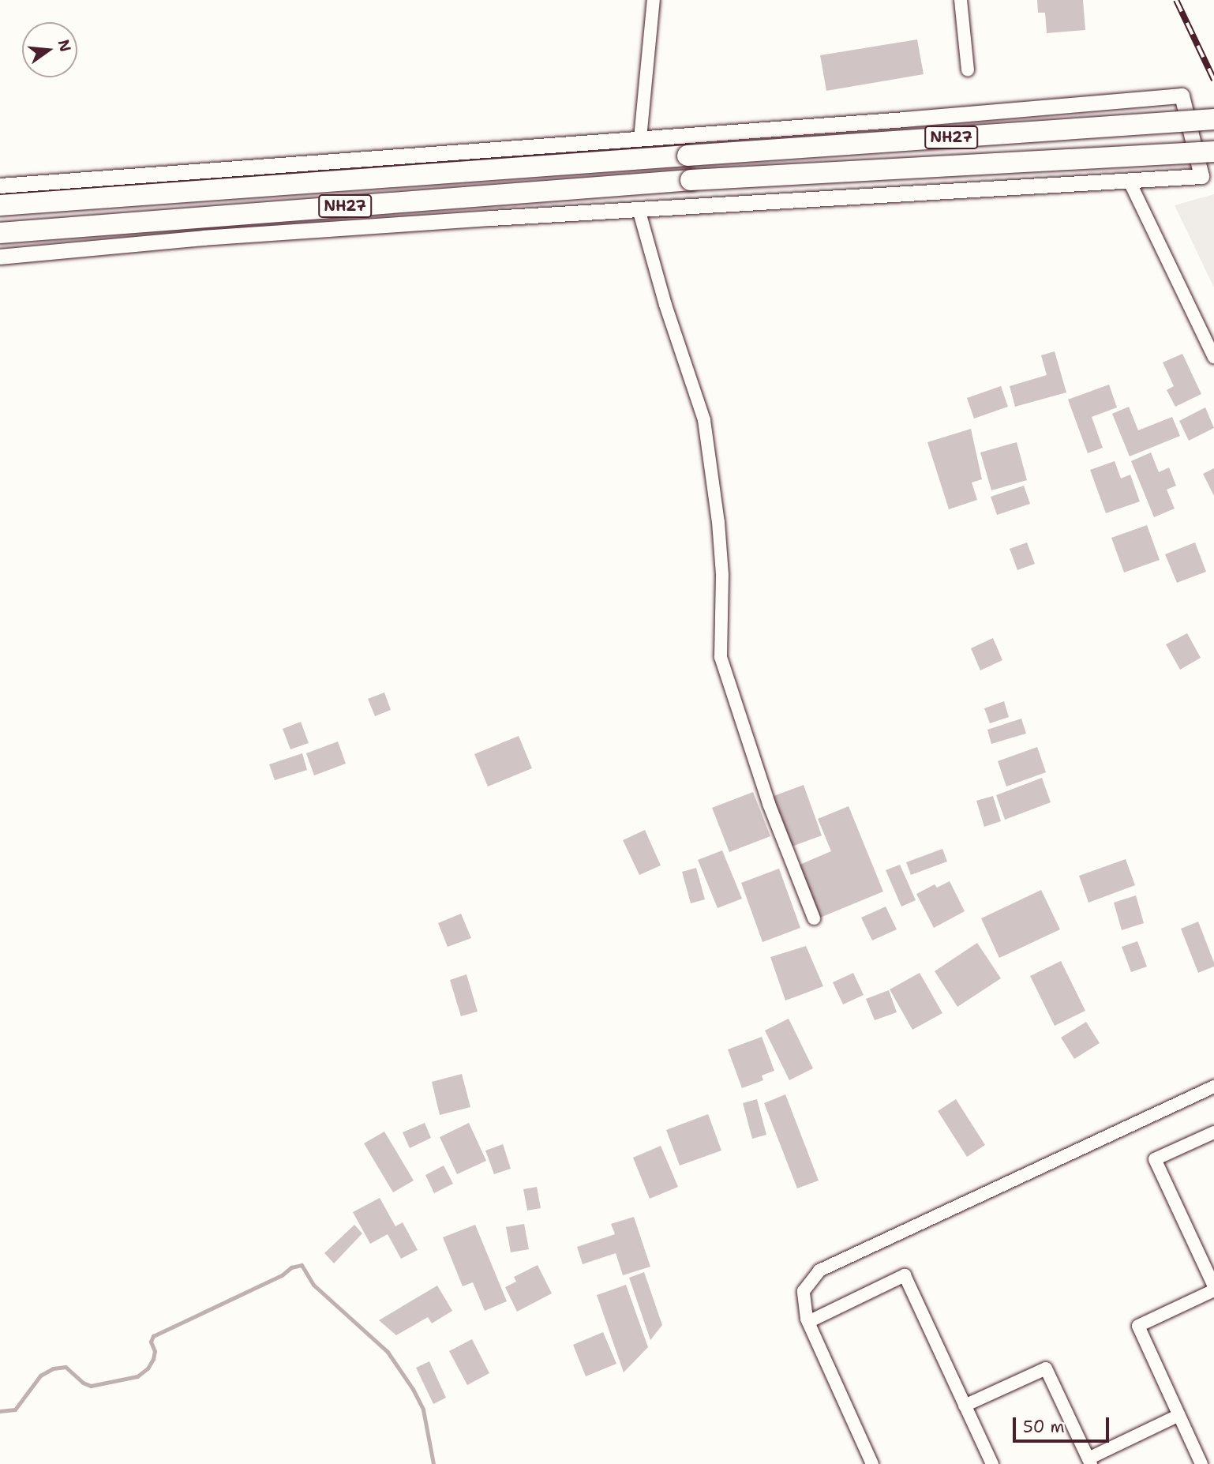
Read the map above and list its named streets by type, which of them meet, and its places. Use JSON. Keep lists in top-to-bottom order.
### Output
{
  "streets": {
    "highway": ["NH27"]
  },
  "scale_bar": "50 m",
  "north": "right"
}
